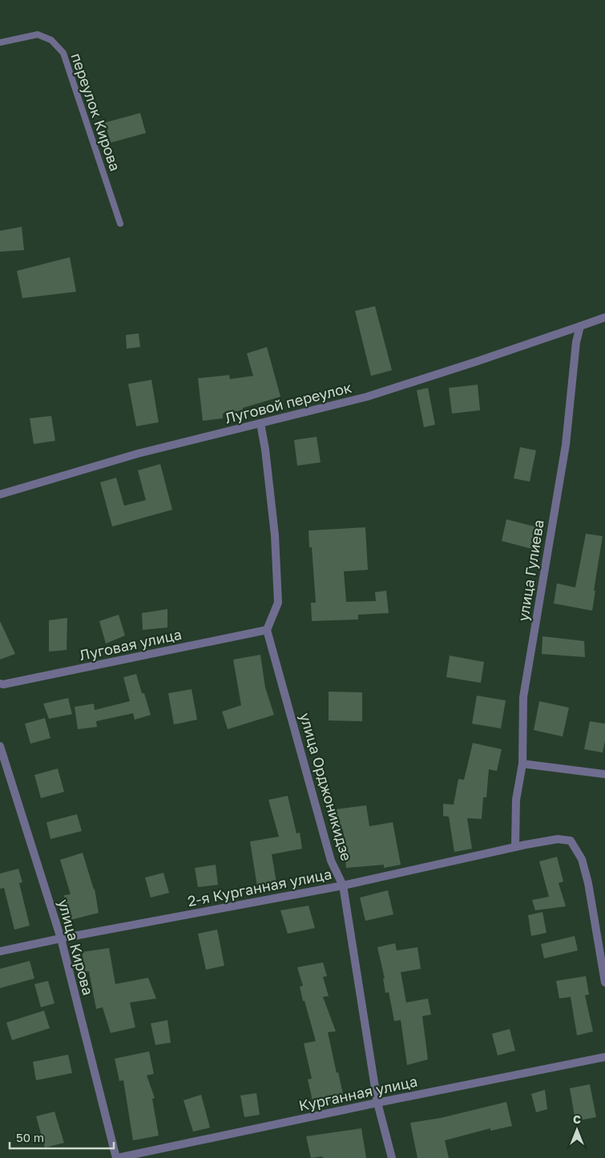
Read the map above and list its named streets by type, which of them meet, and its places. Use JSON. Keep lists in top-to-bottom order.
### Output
{
  "streets": {
    "street": [
      "Луговой переулок",
      "улица Гулиева",
      "Луговая улица",
      "улица Орджоникидзе",
      "2-я Курганная улица",
      "улица Кирова",
      "Курганная улица"
    ],
    "lane": ["переулок Кирова"]
  },
  "crossings": [
    ["Луговой переулок", "улица Гулиева"],
    ["улица Гулиева", "2-я Курганная улица"],
    ["Луговая улица", "улица Орджоникидзе"],
    ["улица Орджоникидзе", "2-я Курганная улица"],
    ["улица Орджоникидзе", "Курганная улица"],
    ["2-я Курганная улица", "улица Кирова"],
    ["улица Кирова", "Курганная улица"]
  ],
  "scale_bar": "50 m",
  "north": "top"
}
